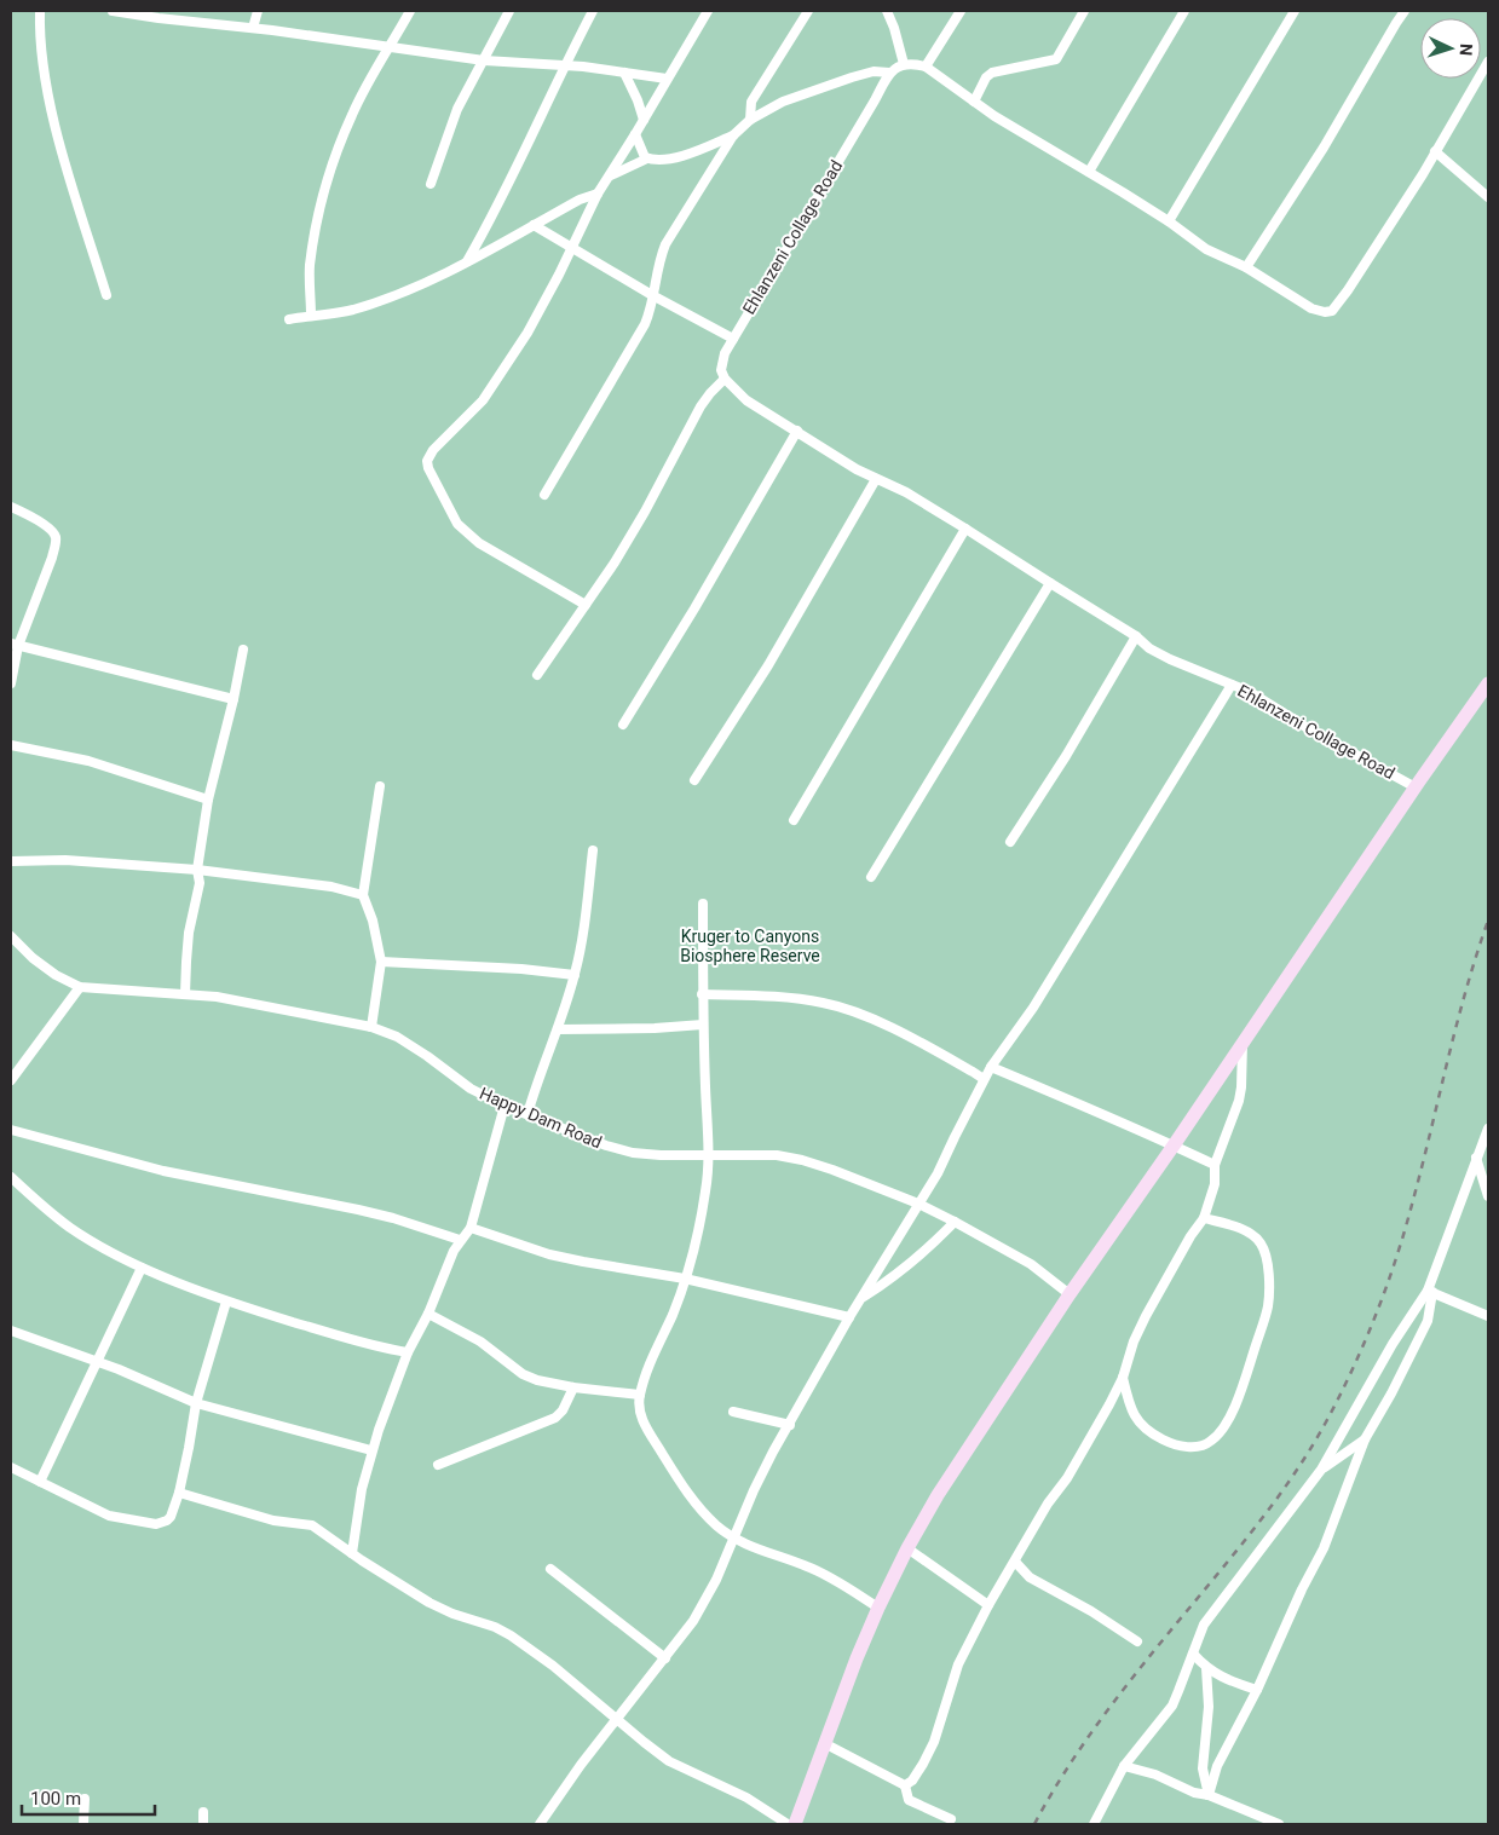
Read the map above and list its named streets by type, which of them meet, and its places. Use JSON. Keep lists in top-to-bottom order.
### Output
{
  "streets": {
    "street": ["Ehlanzeni Collage Road", "Happy Dam Road"]
  },
  "parks": ["Kruger to Canyons Biosphere Reserve"],
  "scale_bar": "100 m",
  "north": "right"
}
